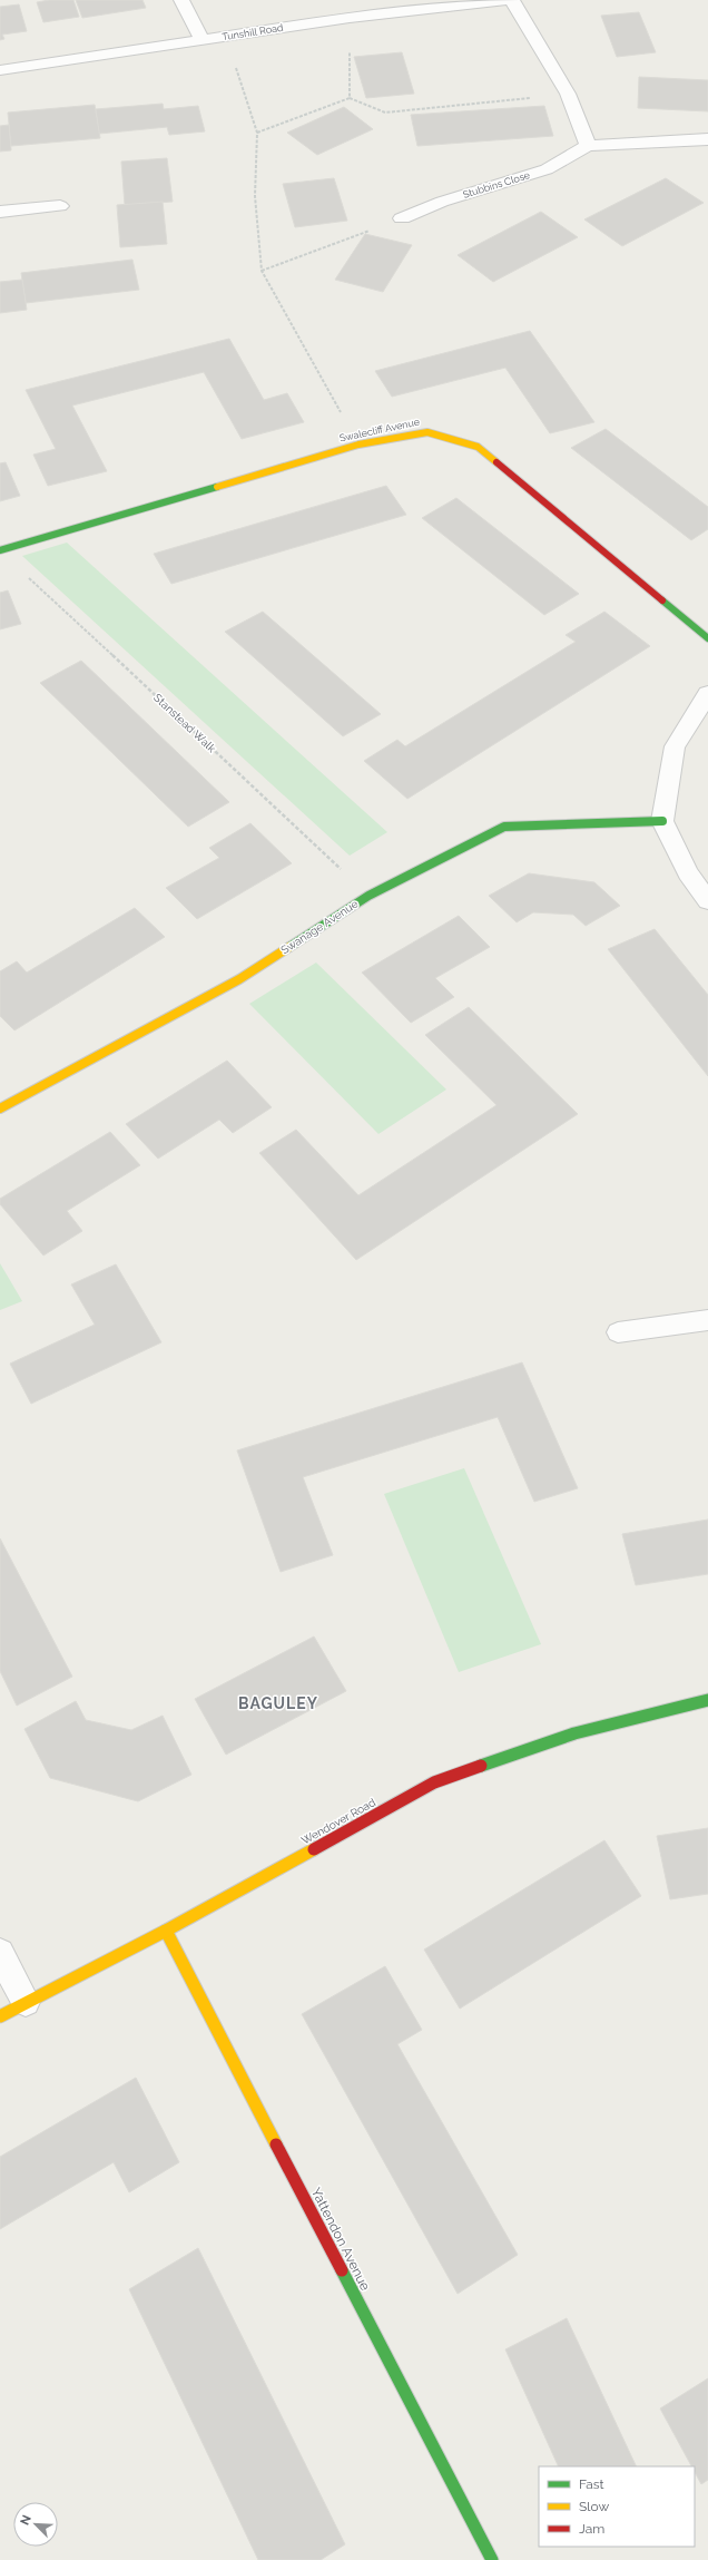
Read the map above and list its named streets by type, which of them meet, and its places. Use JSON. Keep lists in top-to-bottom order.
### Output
{
  "streets": {
    "street": [
      "Tunshill Road",
      "Stubbins Close",
      "Swalecliff Avenue",
      "Swanage Avenue",
      "Wendover Road",
      "Yattendon Avenue"
    ],
    "path": ["Stanstead Walk"]
  },
  "crossings": [
    ["Swalecliff Avenue", "Stanstead Walk"],
    ["Stanstead Walk", "Swanage Avenue"],
    ["Wendover Road", "Yattendon Avenue"]
  ],
  "districts": ["BAGULEY"],
  "legend": ["Fast", "Slow", "Jam"],
  "north": "top left"
}
